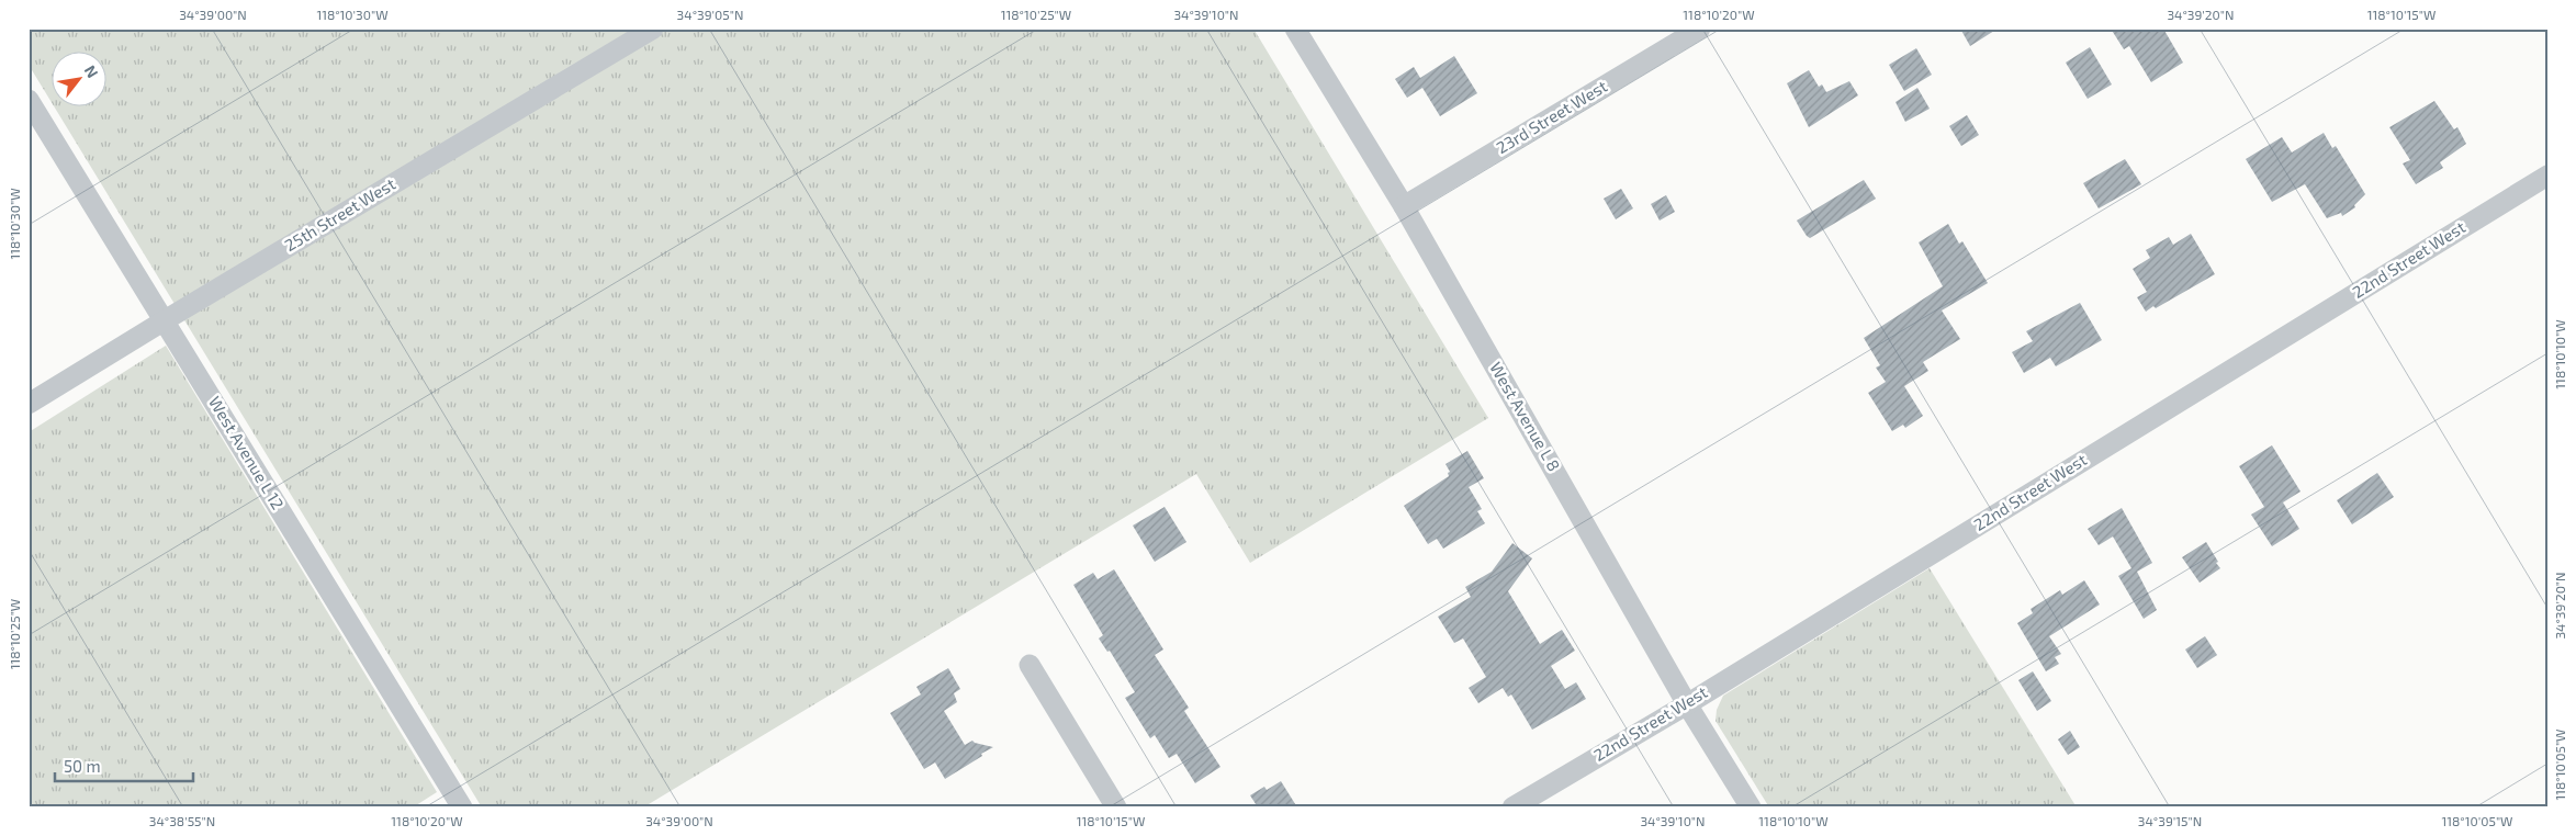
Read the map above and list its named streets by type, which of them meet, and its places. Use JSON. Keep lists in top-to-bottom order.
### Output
{
  "streets": {
    "street": [
      "23rd Street West",
      "25th Street West",
      "22nd Street West",
      "West Avenue L 8",
      "West Avenue L 12"
    ]
  },
  "crossings": [
    ["23rd Street West", "West Avenue L 8"],
    ["25th Street West", "West Avenue L 12"],
    ["22nd Street West", "West Avenue L 8"]
  ],
  "scale_bar": "50 m",
  "north": "top right",
  "coordinates": [
    "34°39'00\"N",
    "118°10'30\"W",
    "34°39'05\"N",
    "118°10'25\"W",
    "34°39'10\"N",
    "118°10'20\"W",
    "34°39'20\"N",
    "118°10'15\"W",
    "118°10'10\"W",
    "118°10'05\"W",
    "34°38'55\"N",
    "34°39'15\"N"
  ]
}
